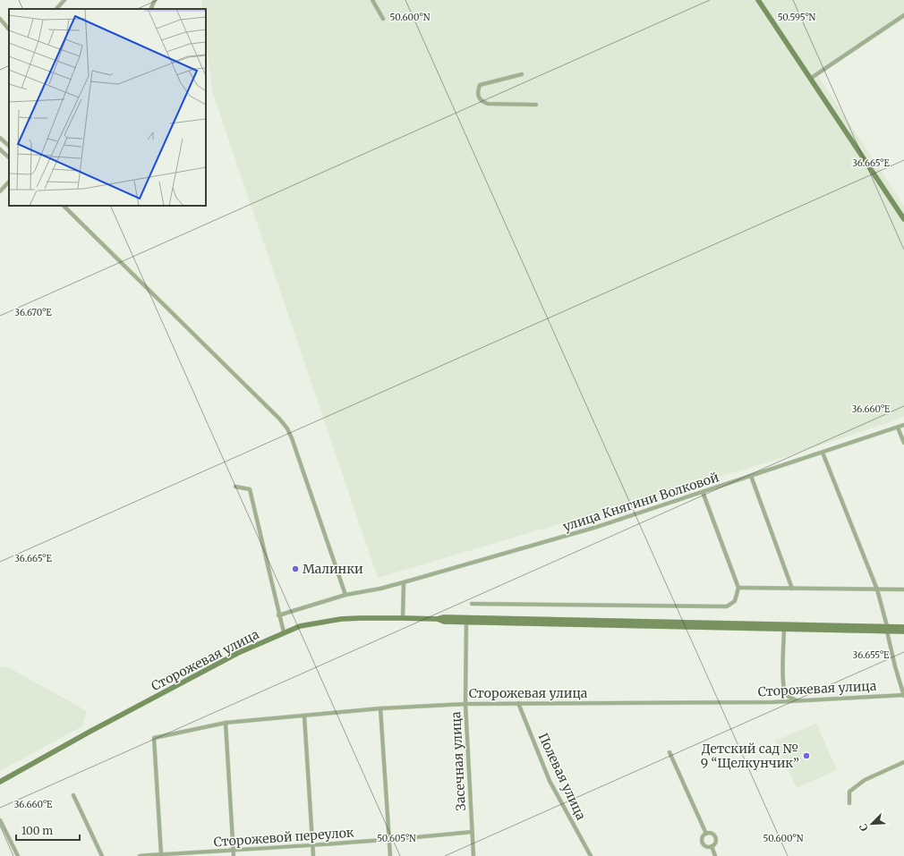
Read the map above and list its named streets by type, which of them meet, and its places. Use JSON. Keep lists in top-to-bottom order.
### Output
{
  "streets": {
    "main road": ["Сторожевая улица"],
    "street": [
      "улица Княгини Волковой",
      "Засечная улица",
      "Полевая улица",
      "Сторожевой переулок"
    ]
  },
  "crossings": [
    ["Сторожевая улица", "Засечная улица"],
    ["Сторожевая улица", "Полевая улица"],
    ["Сторожевая улица", "Сторожевой переулок"],
    ["Засечная улица", "Сторожевой переулок"]
  ],
  "places": ["Малинки", "Детский сад № 9 “Щелкунчик”"],
  "scale_bar": "100 m",
  "north": "bottom left",
  "coordinates": [
    "50.595°N",
    "50.600°N",
    "36.665°E",
    "36.670°E",
    "36.660°E",
    "36.655°E",
    "50.605°N"
  ]
}
